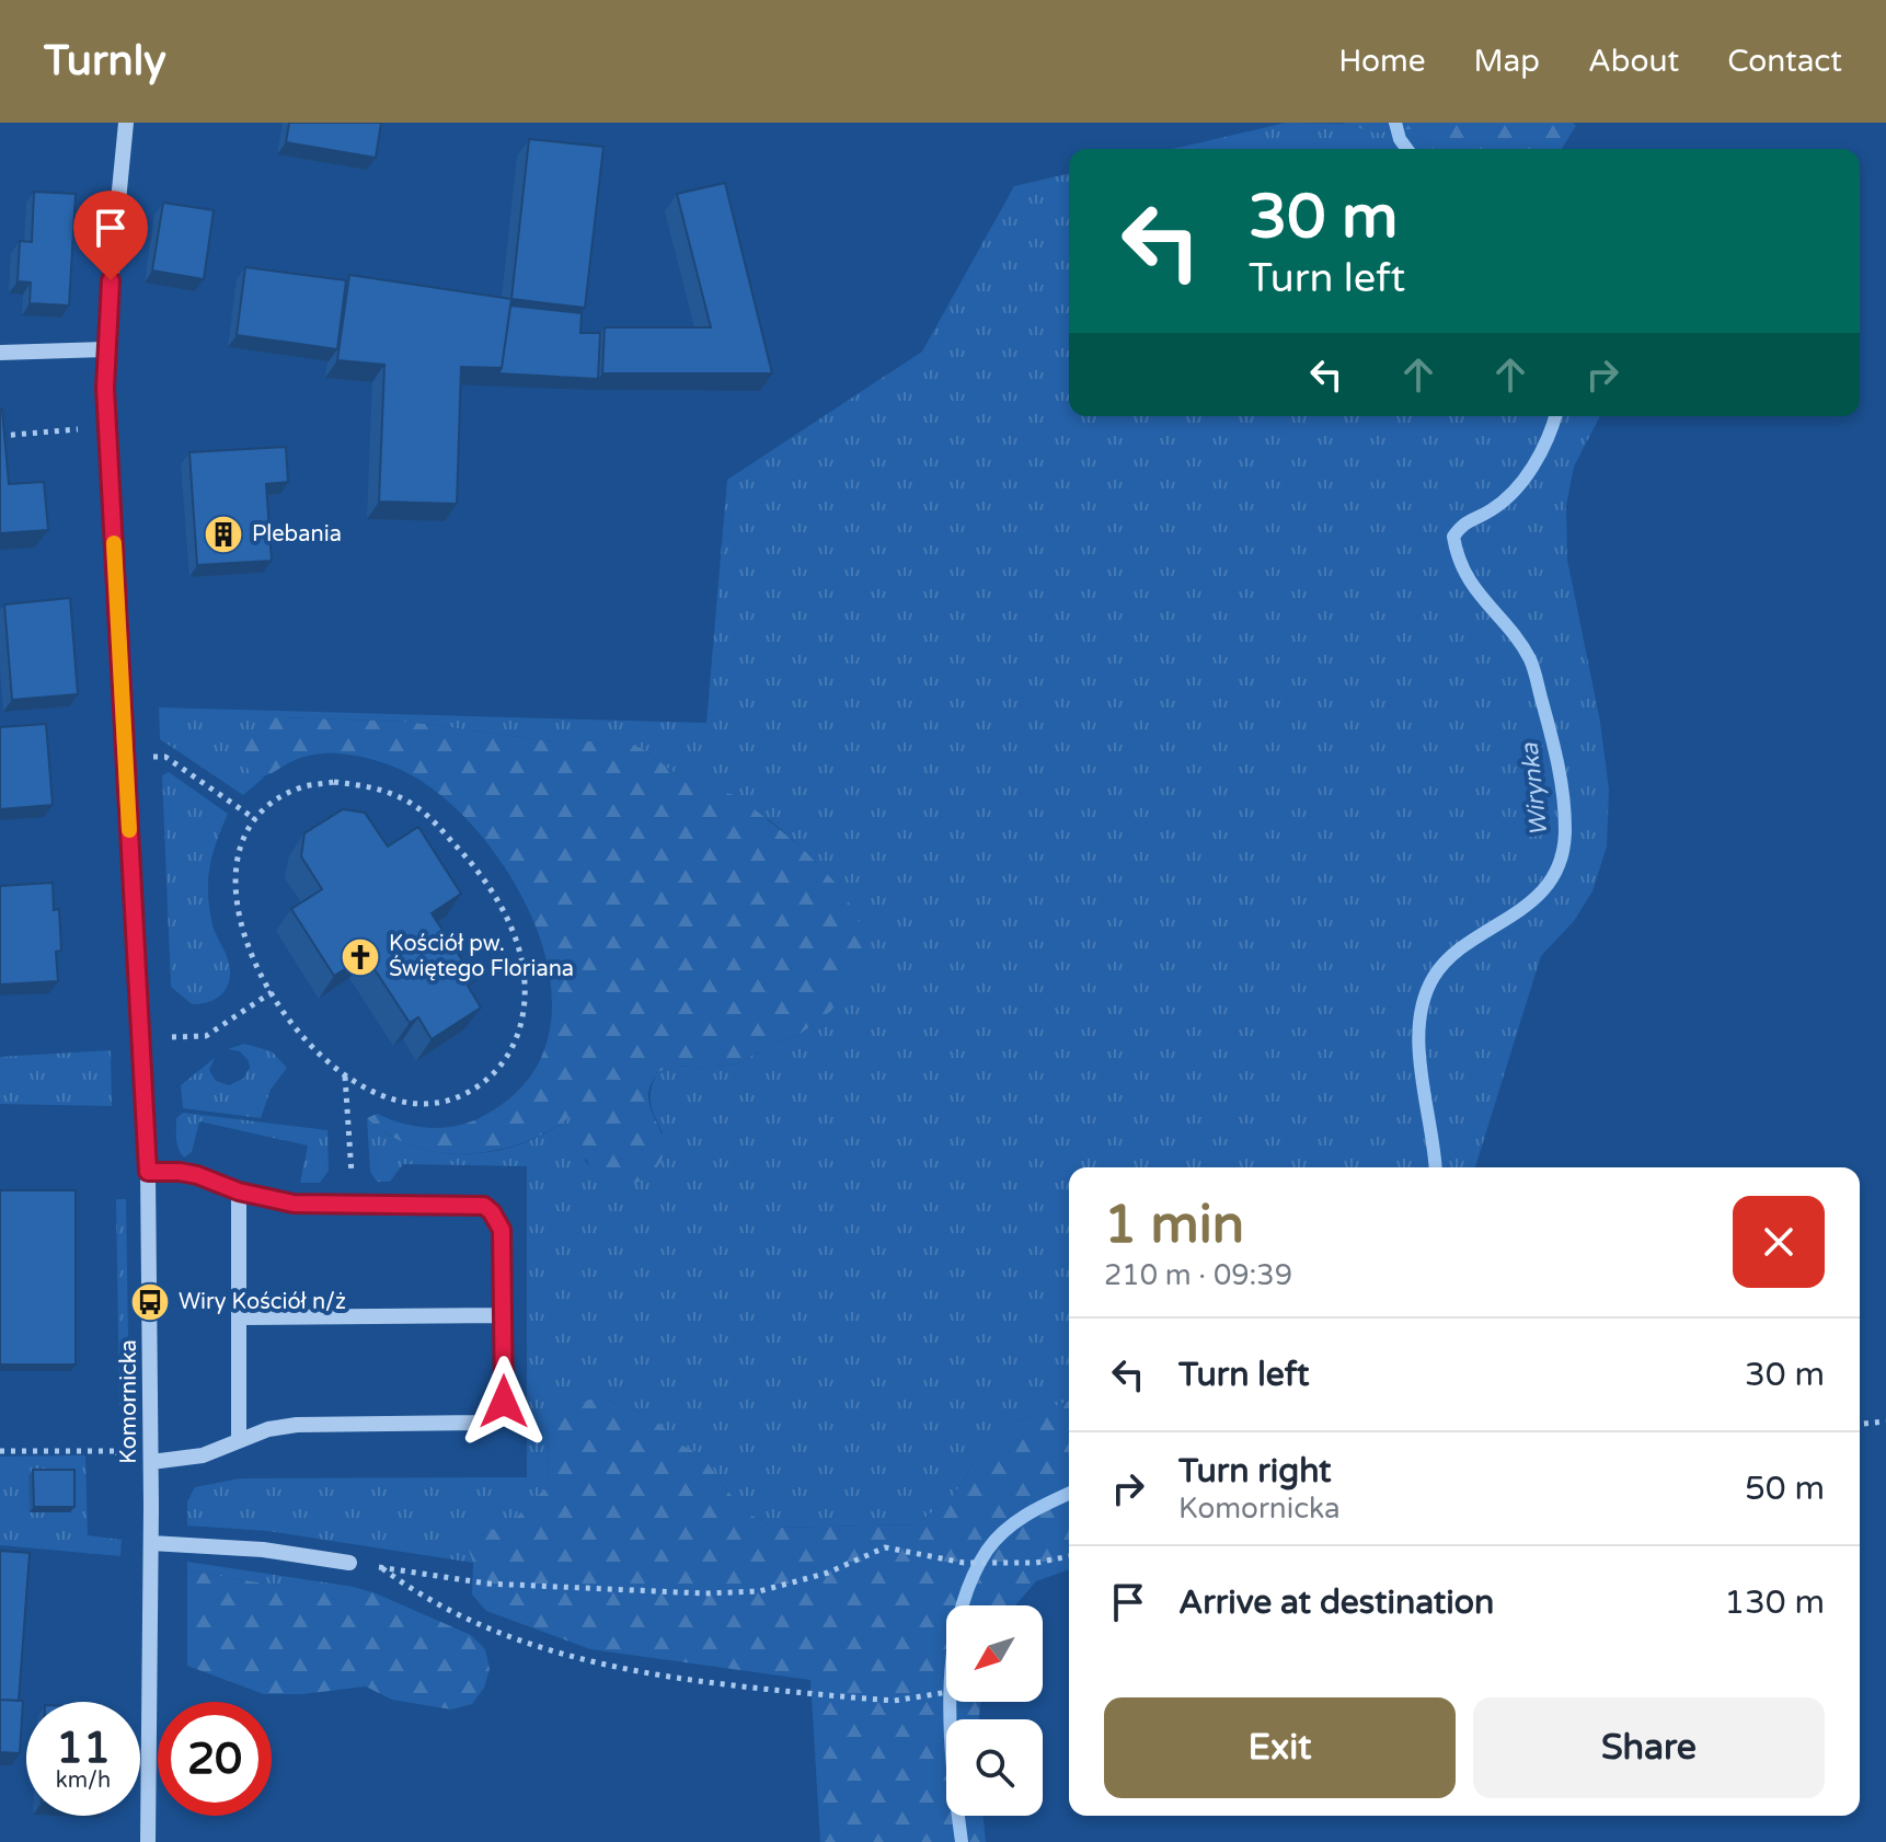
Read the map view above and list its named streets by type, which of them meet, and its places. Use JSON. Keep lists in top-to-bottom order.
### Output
{
  "streets": {
    "street": ["Komornicka"]
  },
  "water": ["Wirynka"],
  "places": {
    "building": ["Plebania"],
    "church": ["Kościół pw. Świętego Floriana"],
    "bus stop": ["Wiry Kościół n/ż"]
  },
  "north": "bottom left",
  "page": {
    "header": "Turnly",
    "nav": [
      "Home",
      "Map",
      "About",
      "Contact"
    ],
    "turn": ["30 m", "Turn left"],
    "heading": ["1 min", "210 m · 09:39"],
    "list": [
      {
        "name": "Turn left",
        "value": "30 m"
      },
      {
        "name": "Turn right",
        "note": "Komornicka",
        "value": "50 m"
      },
      {
        "name": "Arrive at destination",
        "value": "130 m"
      }
    ],
    "buttons": ["Exit", "Share"],
    "speed": "11 km/h",
    "limit": "20"
  }
}
